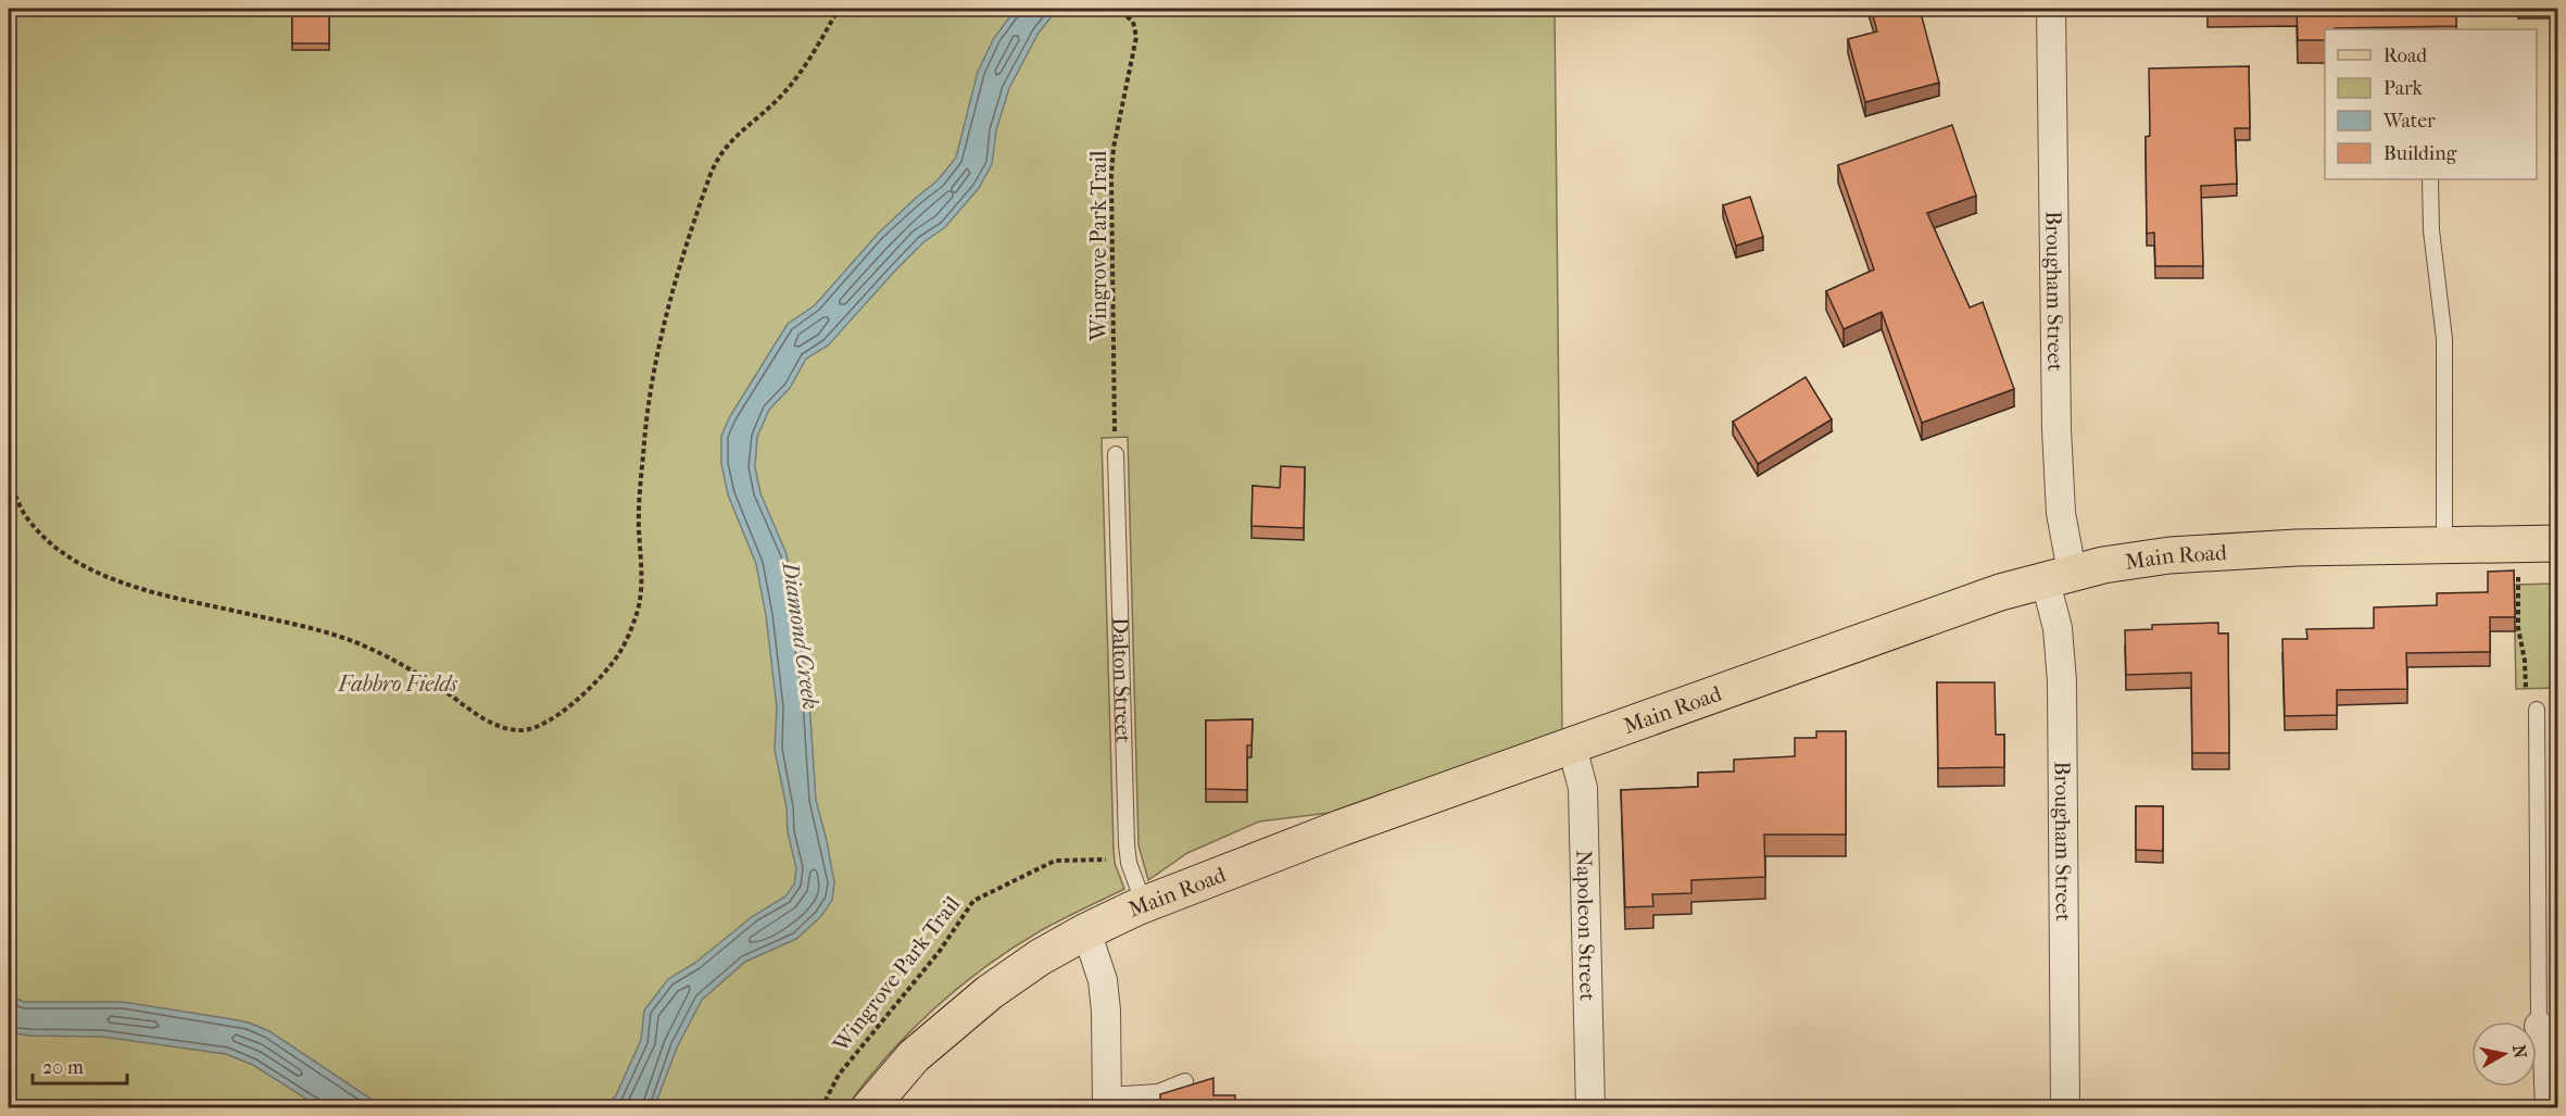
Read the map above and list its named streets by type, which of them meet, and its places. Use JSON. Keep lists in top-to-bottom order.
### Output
{
  "streets": {
    "main road": ["Main Road"],
    "street": ["Brougham Street", "Napoleon Street"],
    "lane": ["Dalton Street"],
    "path": ["Wingrove Park Trail"]
  },
  "crossings": [
    ["Wingrove Park Trail", "Dalton Street"],
    ["Brougham Street", "Main Road"],
    ["Main Road", "Dalton Street"],
    ["Main Road", "Napoleon Street"]
  ],
  "water": ["Diamond Creek"],
  "parks": ["Fabbro Fields"],
  "legend": [
    "Road",
    "Park",
    "Water",
    "Building"
  ],
  "scale_bar": "20 m",
  "north": "right"
}
